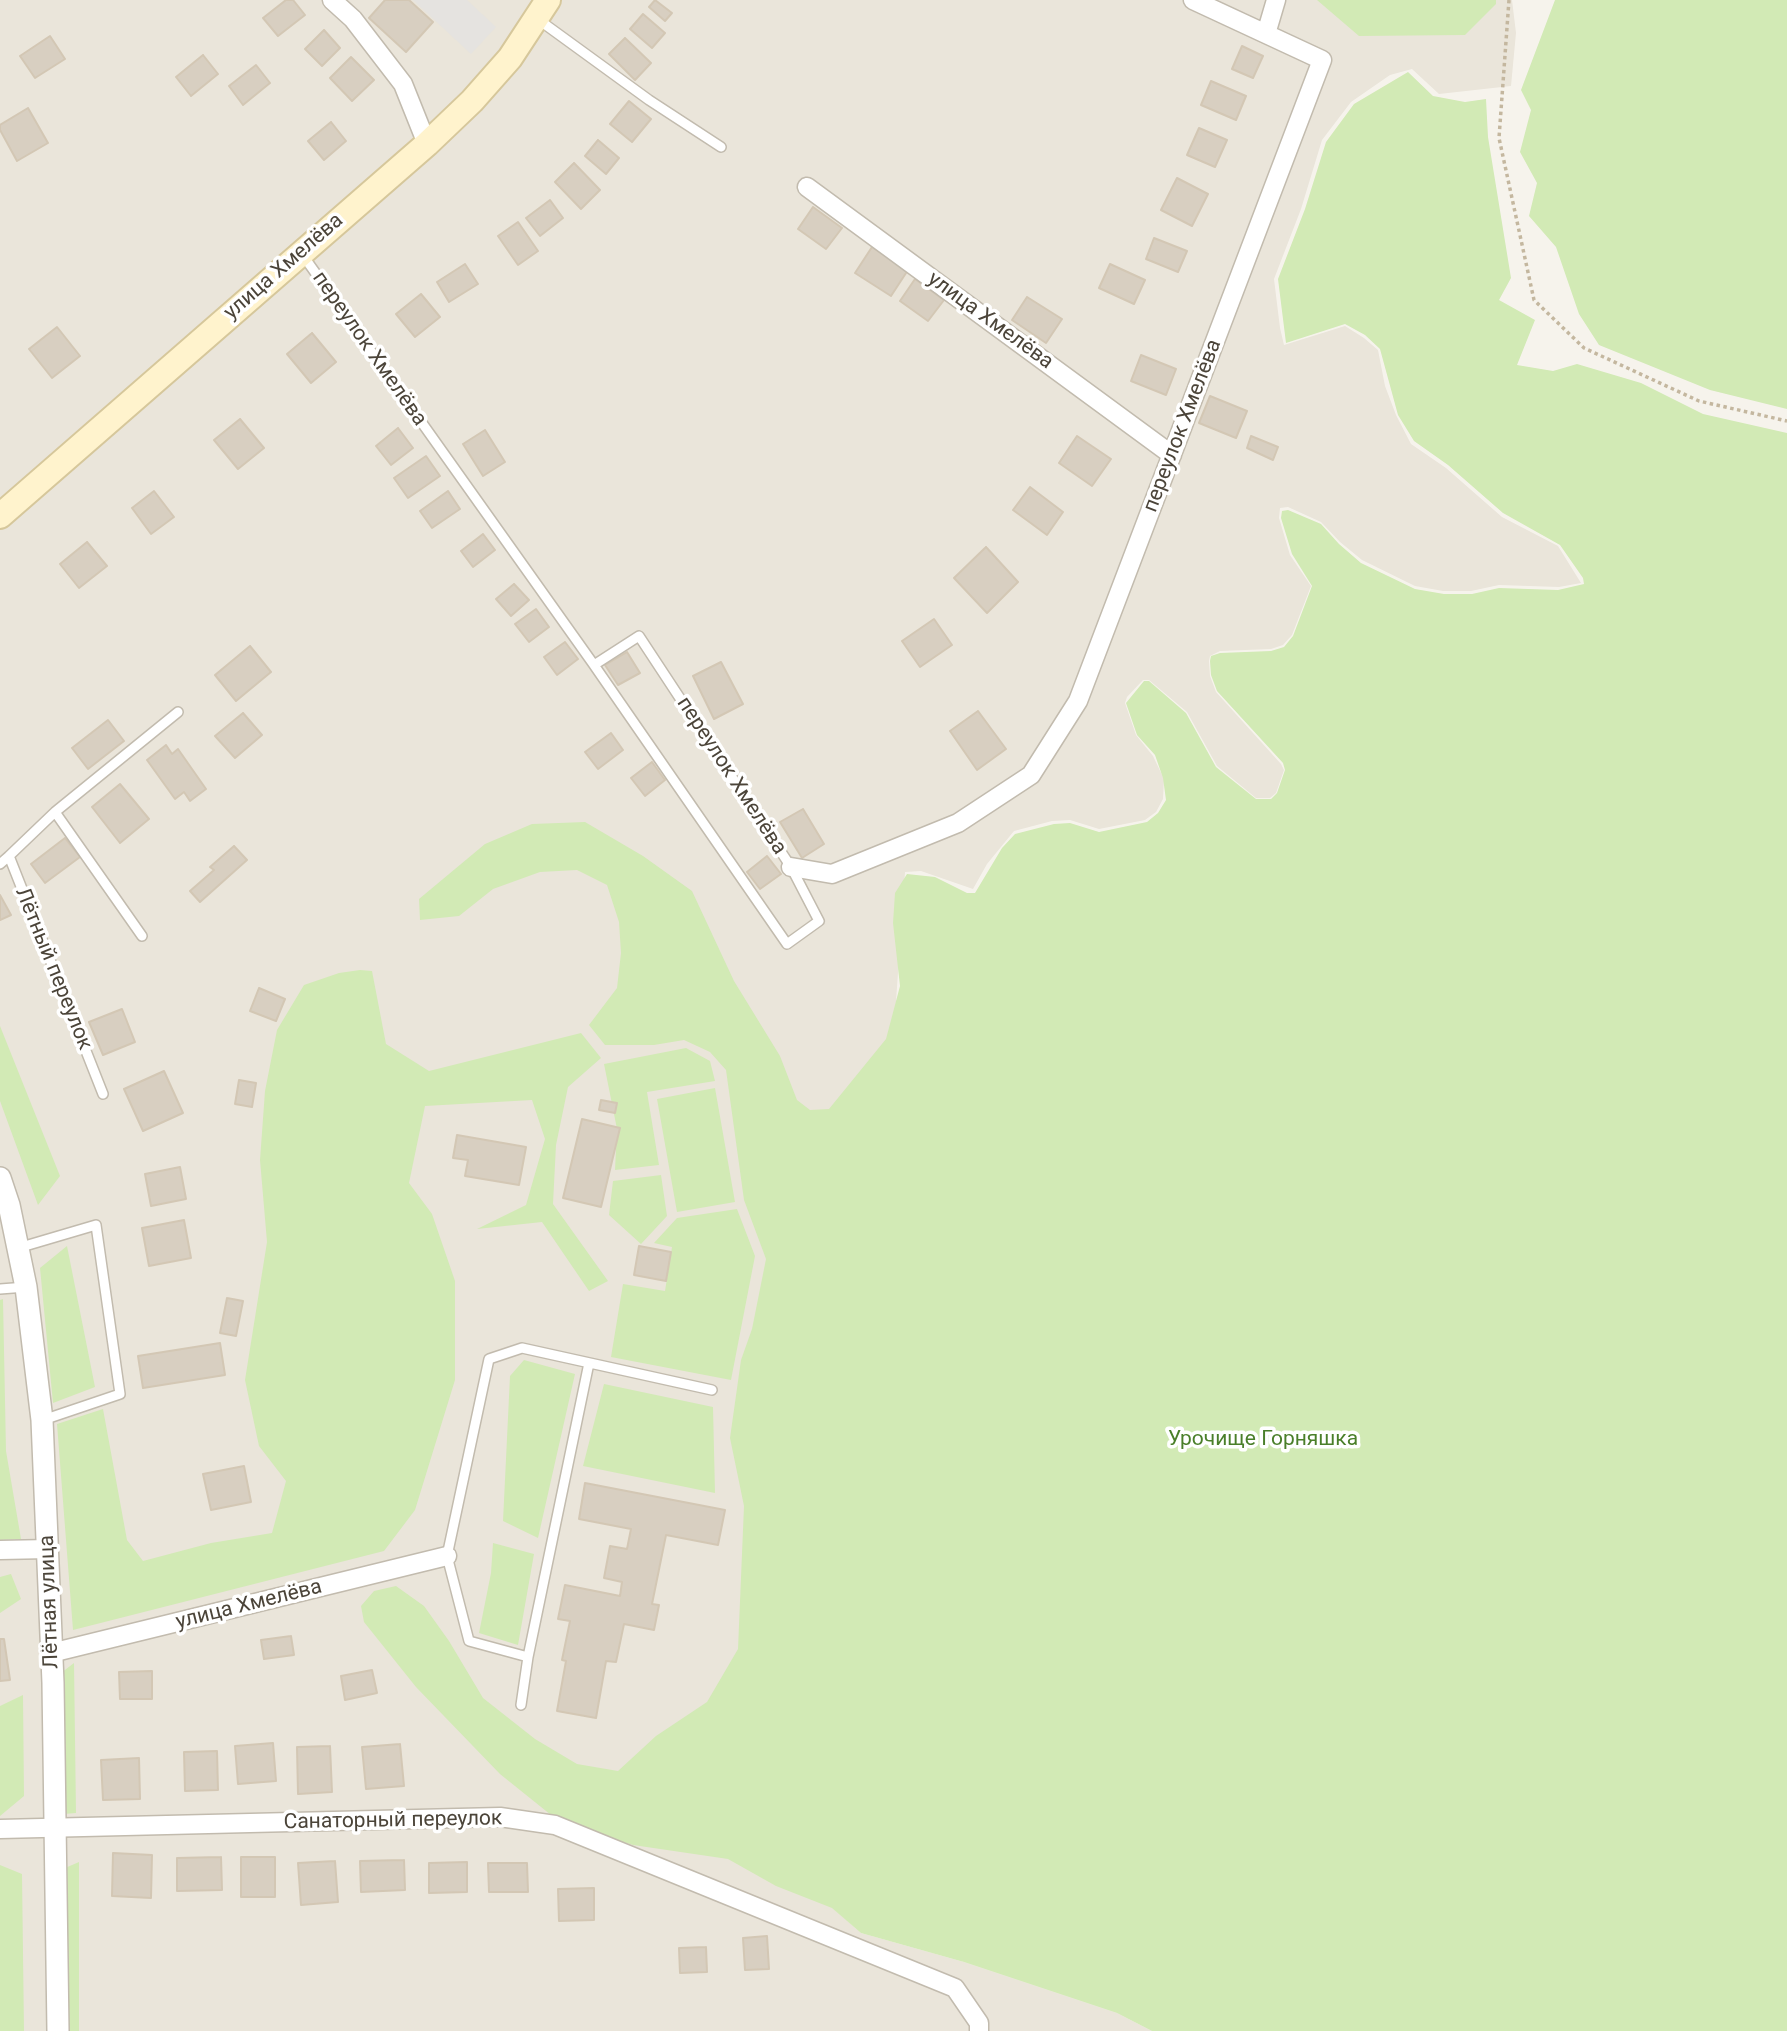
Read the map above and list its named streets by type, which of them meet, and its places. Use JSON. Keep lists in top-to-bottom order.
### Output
{
  "streets": {
    "main road": ["улица Хмелёва"],
    "street": ["переулок Хмелёва", "Лётная улица", "Санаторный переулок"],
    "lane": ["Лётный переулок"]
  },
  "crossings": [
    ["улица Хмелёва", "переулок Хмелёва"],
    ["улица Хмелёва", "Лётная улица"],
    ["Лётная улица", "Санаторный переулок"]
  ],
  "parks": ["Урочище Горняшка"]
}
